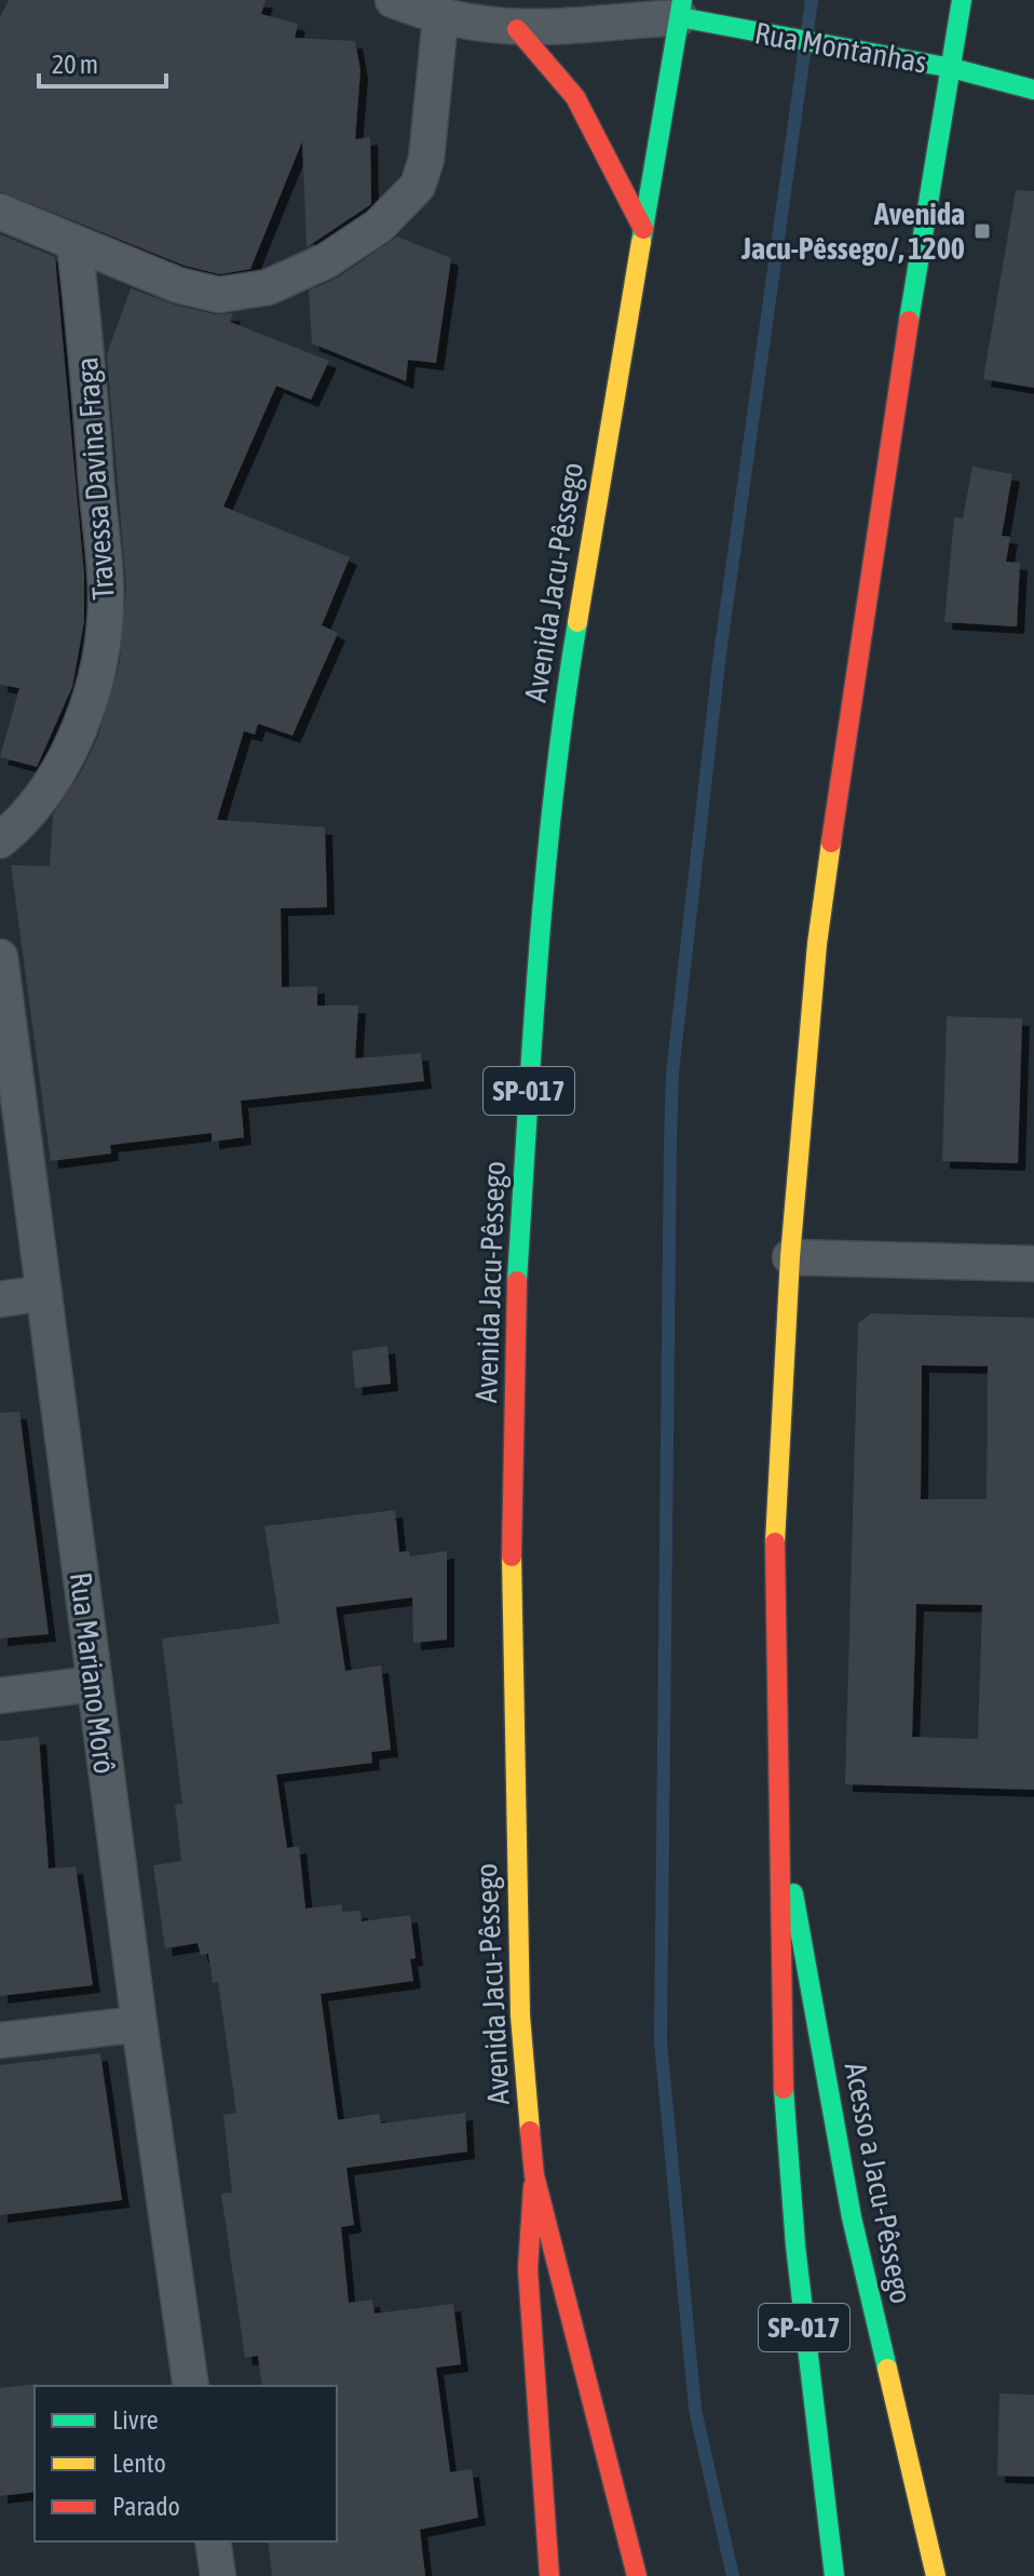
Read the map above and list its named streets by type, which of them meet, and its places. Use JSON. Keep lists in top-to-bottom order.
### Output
{
  "streets": {
    "main road": [
      "Rua Montanhas",
      "Avenida Jacu-Pêssego",
      "SP-017",
      "Acesso a Jacu-Pêssego"
    ],
    "street": ["Travessa Davina Fraga", "Rua Mariano Morô"]
  },
  "crossings": [
    ["Rua Montanhas", "Avenida Jacu-Pêssego"],
    ["Rua Montanhas", "SP-017"],
    ["Avenida Jacu-Pêssego", "SP-017"],
    ["SP-017", "Acesso a Jacu-Pêssego"]
  ],
  "places": {
    "transit": ["Avenida Jacu-Pêssego/, 1200"]
  },
  "legend": ["Livre", "Lento", "Parado"],
  "scale_bar": "20 m"
}
